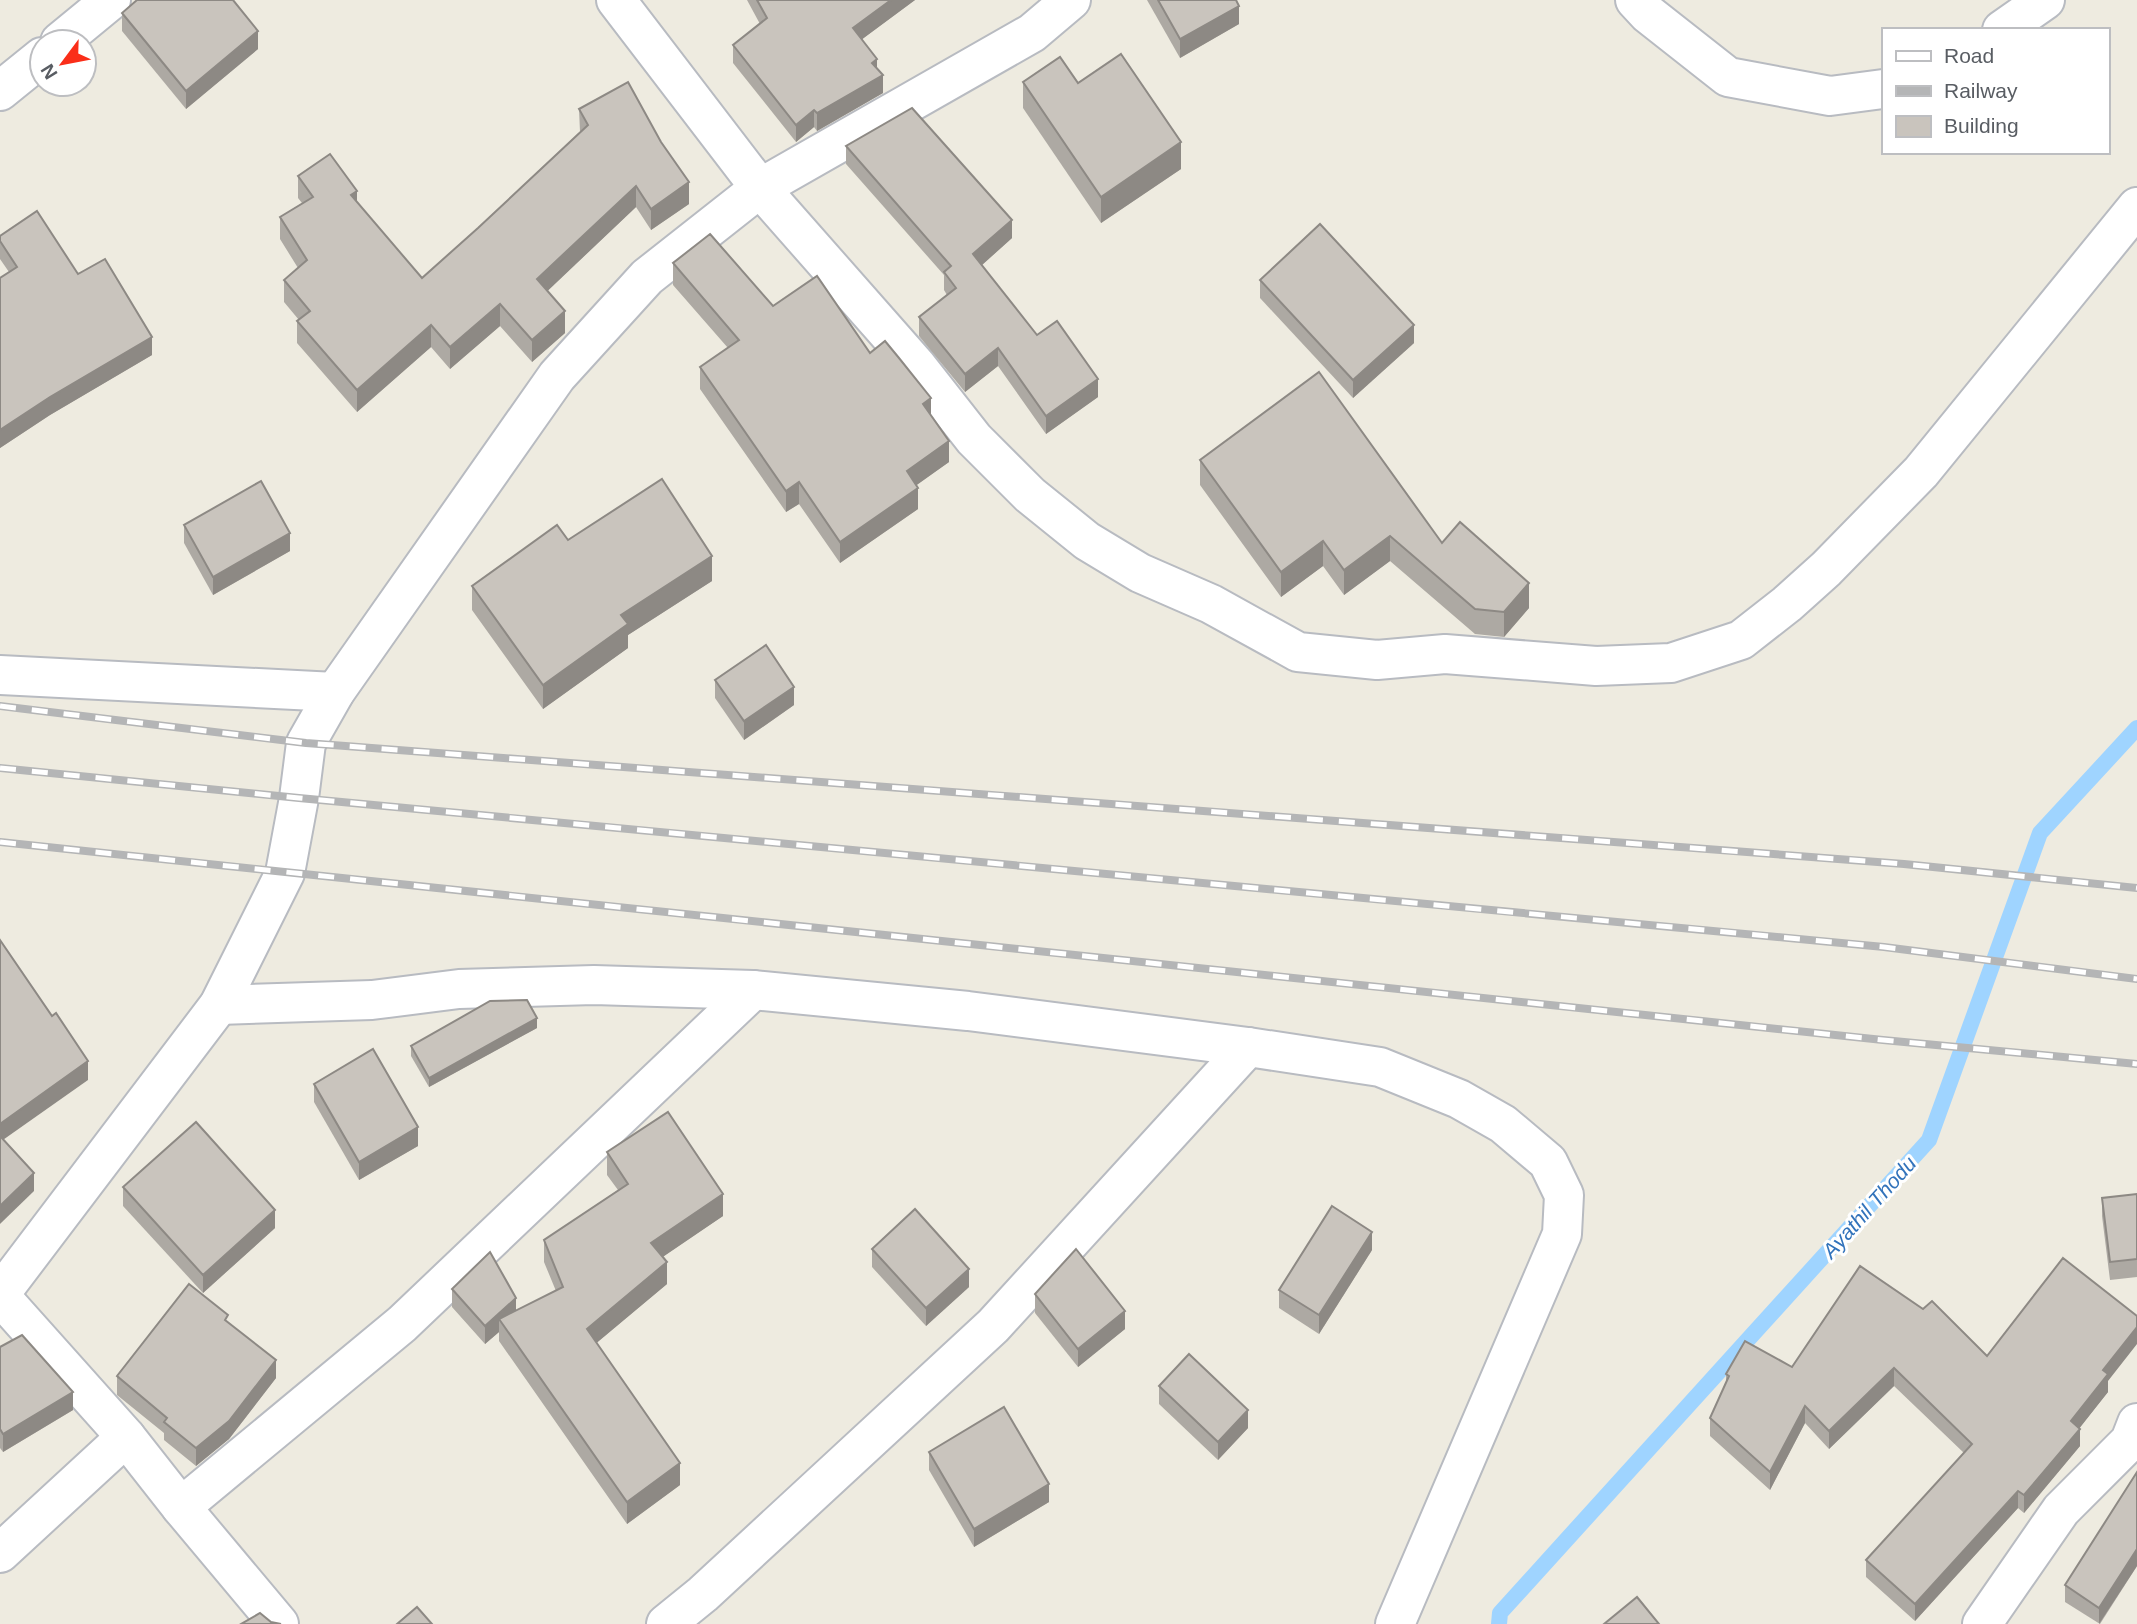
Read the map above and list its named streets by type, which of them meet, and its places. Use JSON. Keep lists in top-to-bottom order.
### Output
{
  "water": ["Ayathil Thodu"],
  "legend": ["Road", "Railway", "Building"],
  "north": "bottom left"
}
